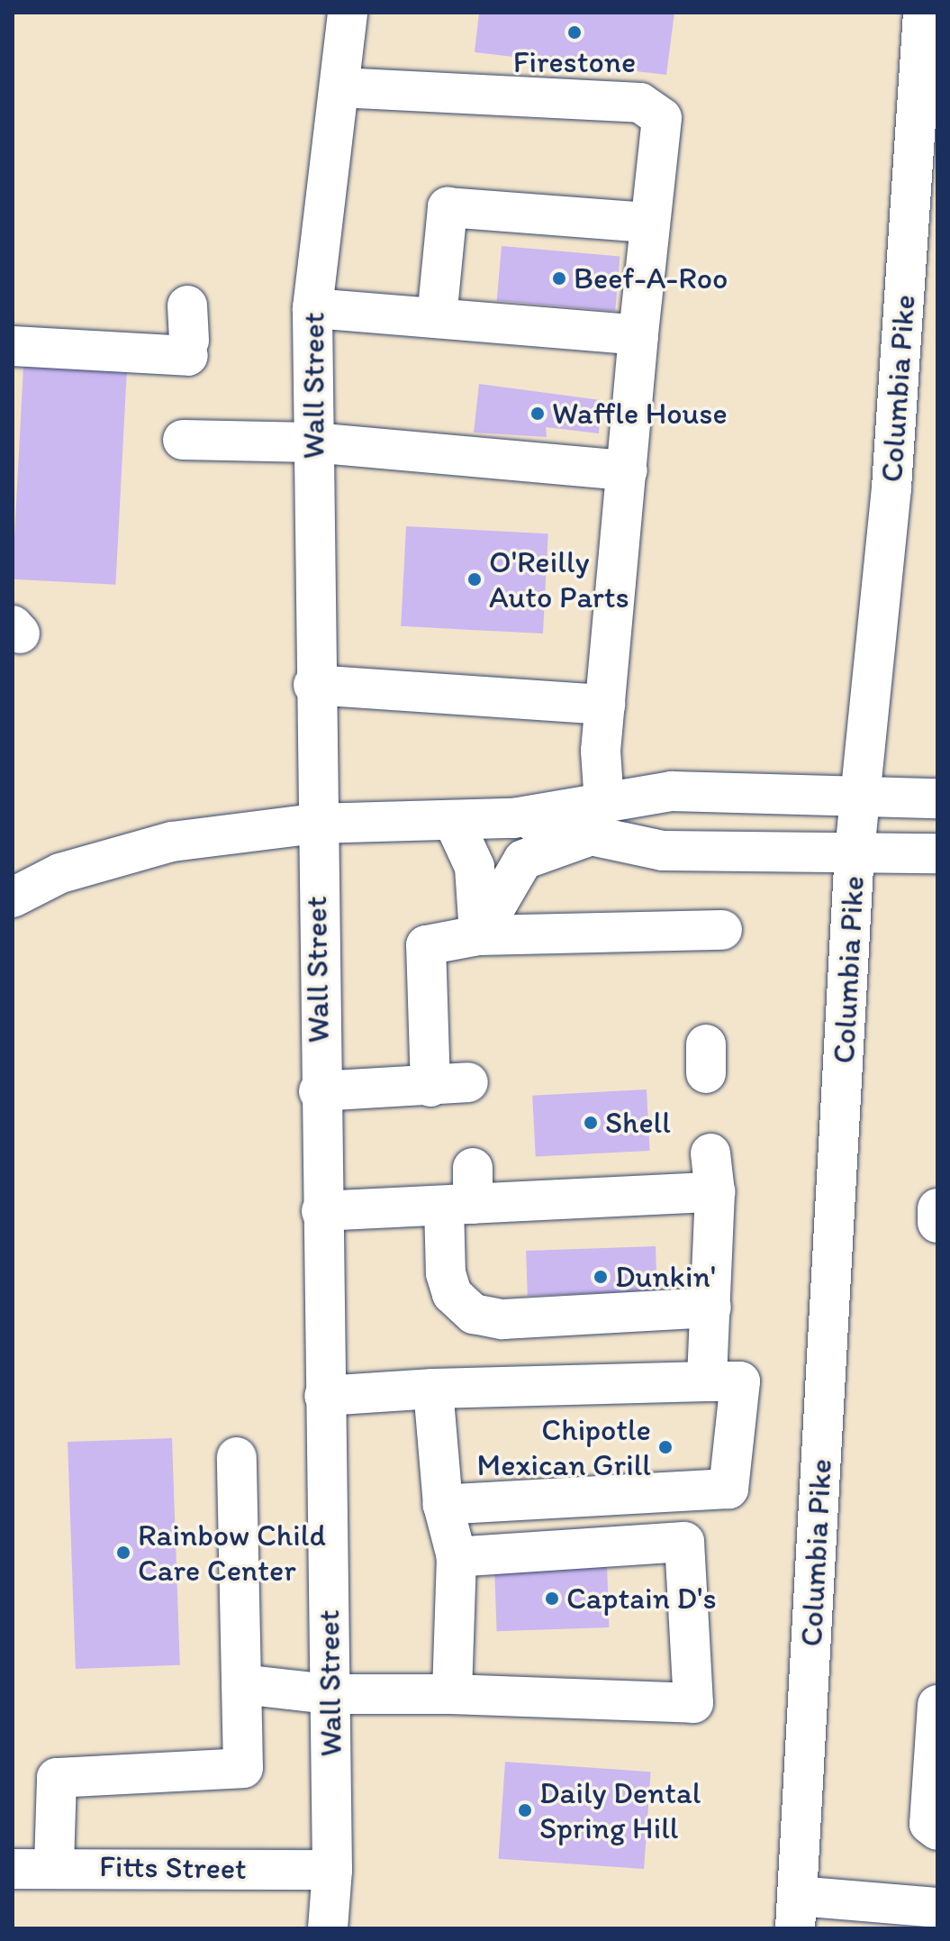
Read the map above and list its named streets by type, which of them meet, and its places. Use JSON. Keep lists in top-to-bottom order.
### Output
{
  "streets": {
    "street": ["Wall Street", "Columbia Pike", "Fitts Street"]
  },
  "crossings": [
    ["Wall Street", "Fitts Street"]
  ],
  "places": [
    "Firestone",
    "Beef-A-Roo",
    "Waffle House",
    "O'Reilly Auto Parts",
    "Shell",
    "Dunkin'",
    "Chipotle Mexican Grill",
    "Rainbow Child Care Center",
    "Captain D's",
    "Daily Dental Spring Hill"
  ]
}
